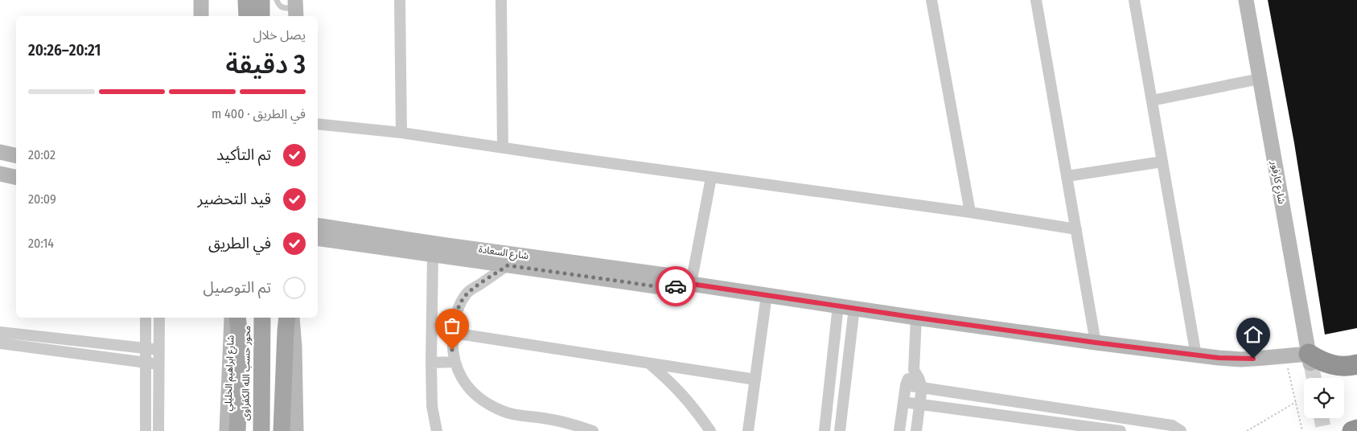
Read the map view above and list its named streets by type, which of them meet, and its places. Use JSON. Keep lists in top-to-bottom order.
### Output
{
  "streets": {
    "main road": ["محور حسب الله الكفراوى"],
    "street": ["شارع كارفور", "شارع السعادة", "شارع ابراهيم الخليلي"]
  },
  "crossings": [
    ["شارع كارفور", "شارع السعادة"]
  ],
  "page": {
    "heading": ["3 دقيقة", "يصل خلال", "20:21–20:26"],
    "bar": "في الطريق · 400 m",
    "list": [
      ["تم التأكيد", "20:02"],
      ["قيد التحضير", "20:09"],
      ["في الطريق", "20:14"],
      "تم التوصيل"
    ]
  }
}
